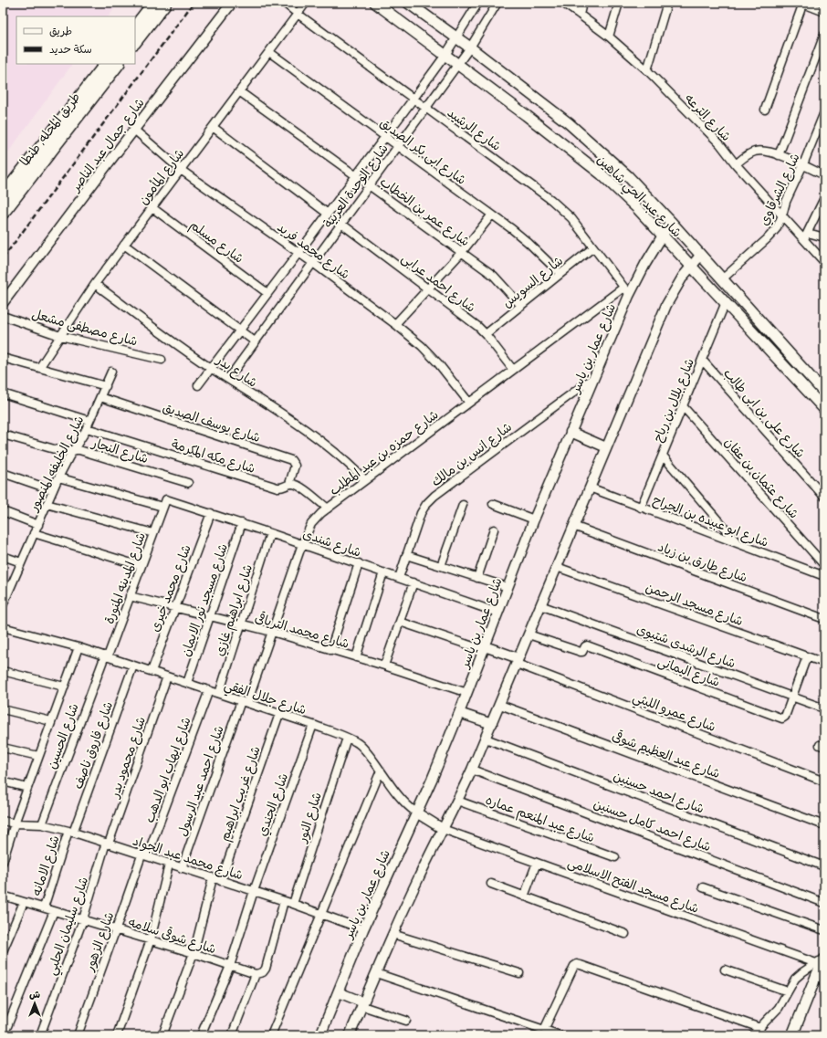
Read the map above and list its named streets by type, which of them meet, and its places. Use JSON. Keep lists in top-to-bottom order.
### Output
{
  "streets": {
    "main road": ["طريق المحله, طنطا", "شارع عبد الحي شاهين"],
    "street": [
      "شارع الترعه",
      "شارع الرشيد",
      "شارع جمال عبد الناصر",
      "شارع ابى بكر الصديق",
      "شارع المأمون",
      "شارع الوحدة العربية",
      "شارع الشرقاوي",
      "شارع عمر بن الخطاب",
      "شارع مسلم",
      "شارع محمد فريد",
      "شارع السويس",
      "شارع احمد عرابى",
      "شارع مصطفى مشعل",
      "شارع عمار بن ياسر",
      "شارع بدر",
      "شارع بلال بن رباح",
      "شارع على بن ابى طالب",
      "شارع يوسف الصديق",
      "شارع النجار",
      "شارع حمزه بن عبد المطلب",
      "شارع انس بن مالك",
      "شارع مكه المكرمة",
      "شارع الخليفه المنصور",
      "شارع عثمان بن عفان",
      "شارع ابو عبيده بن الجراح",
      "شارع شندى",
      "شارع طارق بن زياد",
      "شارع المدينه المنورة",
      "شارع محمد خيرى",
      "شارع مسجد نور الايمان",
      "شارع مسجد الرحمن",
      "شارع ابراهيم غازي",
      "شارع محمد الترياقى",
      "شارع الرشدى شتيوى",
      "شارع اليمانى",
      "شارع جلال الفقي",
      "شارع عمرو الليثي",
      "شارع الحسين",
      "شارع فاروق ناصف",
      "شارع عبد العظيم شوقى",
      "شارع محمود بدر",
      "شارع ايهاب ابو الدهب",
      "شارع احمد عبد الرسول",
      "شارع احمد حسنين",
      "شارع غريب ابراهيم",
      "شارع الجندي",
      "شارع النور",
      "شارع عبد المنعم عماره",
      "شارع احمد كامل حسنين",
      "شارع محمد عبد الجواد",
      "شارع الامانه",
      "شارع مسجد الفتح الاسلامى",
      "شارع سليمان الحلبي",
      "شارع شوقى سلامه",
      "شارع الزهور"
    ]
  },
  "crossings": [
    ["شارع الترعه", "شارع الشرقاوي"],
    ["شارع الرشيد", "شارع المأمون"],
    ["شارع الرشيد", "شارع الوحدة العربية"],
    ["شارع الرشيد", "شارع السويس"],
    ["شارع الرشيد", "شارع عمار بن ياسر"],
    ["شارع الرشيد", "شارع حمزه بن عبد المطلب"],
    ["شارع جمال عبد الناصر", "شارع محمد فريد"],
    ["شارع ابى بكر الصديق", "شارع المأمون"],
    ["شارع ابى بكر الصديق", "شارع الوحدة العربية"],
    ["شارع ابى بكر الصديق", "شارع السويس"],
    ["شارع المأمون", "شارع عمر بن الخطاب"],
    ["شارع المأمون", "شارع مسلم"],
    ["شارع المأمون", "شارع محمد فريد"],
    ["شارع المأمون", "شارع مصطفى مشعل"],
    ["شارع المأمون", "شارع بدر"],
    ["شارع الوحدة العربية", "شارع عبد الحي شاهين"],
    ["شارع الوحدة العربية", "شارع عمر بن الخطاب"],
    ["شارع الوحدة العربية", "شارع مسلم"],
    ["شارع الوحدة العربية", "شارع محمد فريد"],
    ["شارع الوحدة العربية", "شارع احمد عرابى"],
    ["شارع الوحدة العربية", "شارع بدر"],
    ["شارع الشرقاوي", "شارع عبد الحي شاهين"],
    ["شارع عبد الحي شاهين", "شارع عمار بن ياسر"],
    ["شارع عبد الحي شاهين", "شارع بلال بن رباح"],
    ["شارع عمر بن الخطاب", "شارع السويس"],
    ["شارع محمد فريد", "شارع حمزه بن عبد المطلب"],
    ["شارع السويس", "شارع احمد عرابى"],
    ["شارع احمد عرابى", "شارع حمزه بن عبد المطلب"],
    ["شارع عمار بن ياسر", "شارع انس بن مالك"],
    ["شارع عمار بن ياسر", "شارع شندى"],
    ["شارع عمار بن ياسر", "شارع محمد الترياقى"],
    ["شارع عمار بن ياسر", "شارع جلال الفقي"],
    ["شارع عمار بن ياسر", "شارع محمد عبد الجواد"],
    ["شارع بدر", "شارع حمزه بن عبد المطلب"],
    ["شارع بلال بن رباح", "شارع على بن ابى طالب"],
    ["شارع بلال بن رباح", "شارع عثمان بن عفان"],
    ["شارع بلال بن رباح", "شارع ابو عبيده بن الجراح"],
    ["شارع يوسف الصديق", "شارع مكه المكرمة"],
    ["شارع يوسف الصديق", "شارع الخليفه المنصور"],
    ["شارع النجار", "شارع الخليفه المنصور"],
    ["شارع حمزه بن عبد المطلب", "شارع شندى"],
    ["شارع حمزه بن عبد المطلب", "شارع محمد الترياقى"],
    ["شارع حمزه بن عبد المطلب", "شارع جلال الفقي"],
    ["شارع حمزه بن عبد المطلب", "شارع احمد عبد الرسول"],
    ["شارع انس بن مالك", "شارع شندى"],
    ["شارع مكه المكرمة", "شارع الخليفه المنصور"],
    ["شارع شندى", "شارع المدينه المنورة"],
    ["شارع شندى", "شارع محمد خيرى"],
    ["شارع شندى", "شارع مسجد نور الايمان"],
    ["شارع شندى", "شارع ابراهيم غازي"],
    ["شارع المدينه المنورة", "شارع محمد الترياقى"],
    ["شارع المدينه المنورة", "شارع جلال الفقي"],
    ["شارع المدينه المنورة", "شارع الحسين"],
    ["شارع محمد خيرى", "شارع محمد الترياقى"],
    ["شارع محمد خيرى", "شارع جلال الفقي"],
    ["شارع مسجد نور الايمان", "شارع محمد الترياقى"],
    ["شارع مسجد نور الايمان", "شارع جلال الفقي"],
    ["شارع مسجد الرحمن", "شارع اليمانى"],
    ["شارع ابراهيم غازي", "شارع محمد الترياقى"],
    ["شارع ابراهيم غازي", "شارع جلال الفقي"],
    ["شارع الرشدى شتيوى", "شارع اليمانى"],
    ["شارع جلال الفقي", "شارع الحسين"],
    ["شارع جلال الفقي", "شارع فاروق ناصف"],
    ["شارع جلال الفقي", "شارع محمود بدر"],
    ["شارع جلال الفقي", "شارع ايهاب ابو الدهب"],
    ["شارع جلال الفقي", "شارع احمد عبد الرسول"],
    ["شارع جلال الفقي", "شارع غريب ابراهيم"],
    ["شارع جلال الفقي", "شارع الجندي"],
    ["شارع جلال الفقي", "شارع النور"],
    ["شارع الحسين", "شارع محمد عبد الجواد"],
    ["شارع فاروق ناصف", "شارع محمد عبد الجواد"],
    ["شارع فاروق ناصف", "شارع الامانه"],
    ["شارع محمود بدر", "شارع محمد عبد الجواد"],
    ["شارع محمود بدر", "شارع سليمان الحلبي"],
    ["شارع ايهاب ابو الدهب", "شارع محمد عبد الجواد"],
    ["شارع ايهاب ابو الدهب", "شارع الزهور"],
    ["شارع احمد عبد الرسول", "شارع محمد عبد الجواد"],
    ["شارع غريب ابراهيم", "شارع محمد عبد الجواد"],
    ["شارع الجندي", "شارع محمد عبد الجواد"],
    ["شارع الجندي", "شارع شوقى سلامه"],
    ["شارع النور", "شارع محمد عبد الجواد"],
    ["شارع محمد عبد الجواد", "شارع الامانه"],
    ["شارع محمد عبد الجواد", "شارع سليمان الحلبي"],
    ["شارع محمد عبد الجواد", "شارع الزهور"],
    ["شارع الامانه", "شارع شوقى سلامه"],
    ["شارع سليمان الحلبي", "شارع شوقى سلامه"],
    ["شارع شوقى سلامه", "شارع الزهور"]
  ],
  "legend": ["طريق", "سكة حديد"],
  "north": "top"
}
